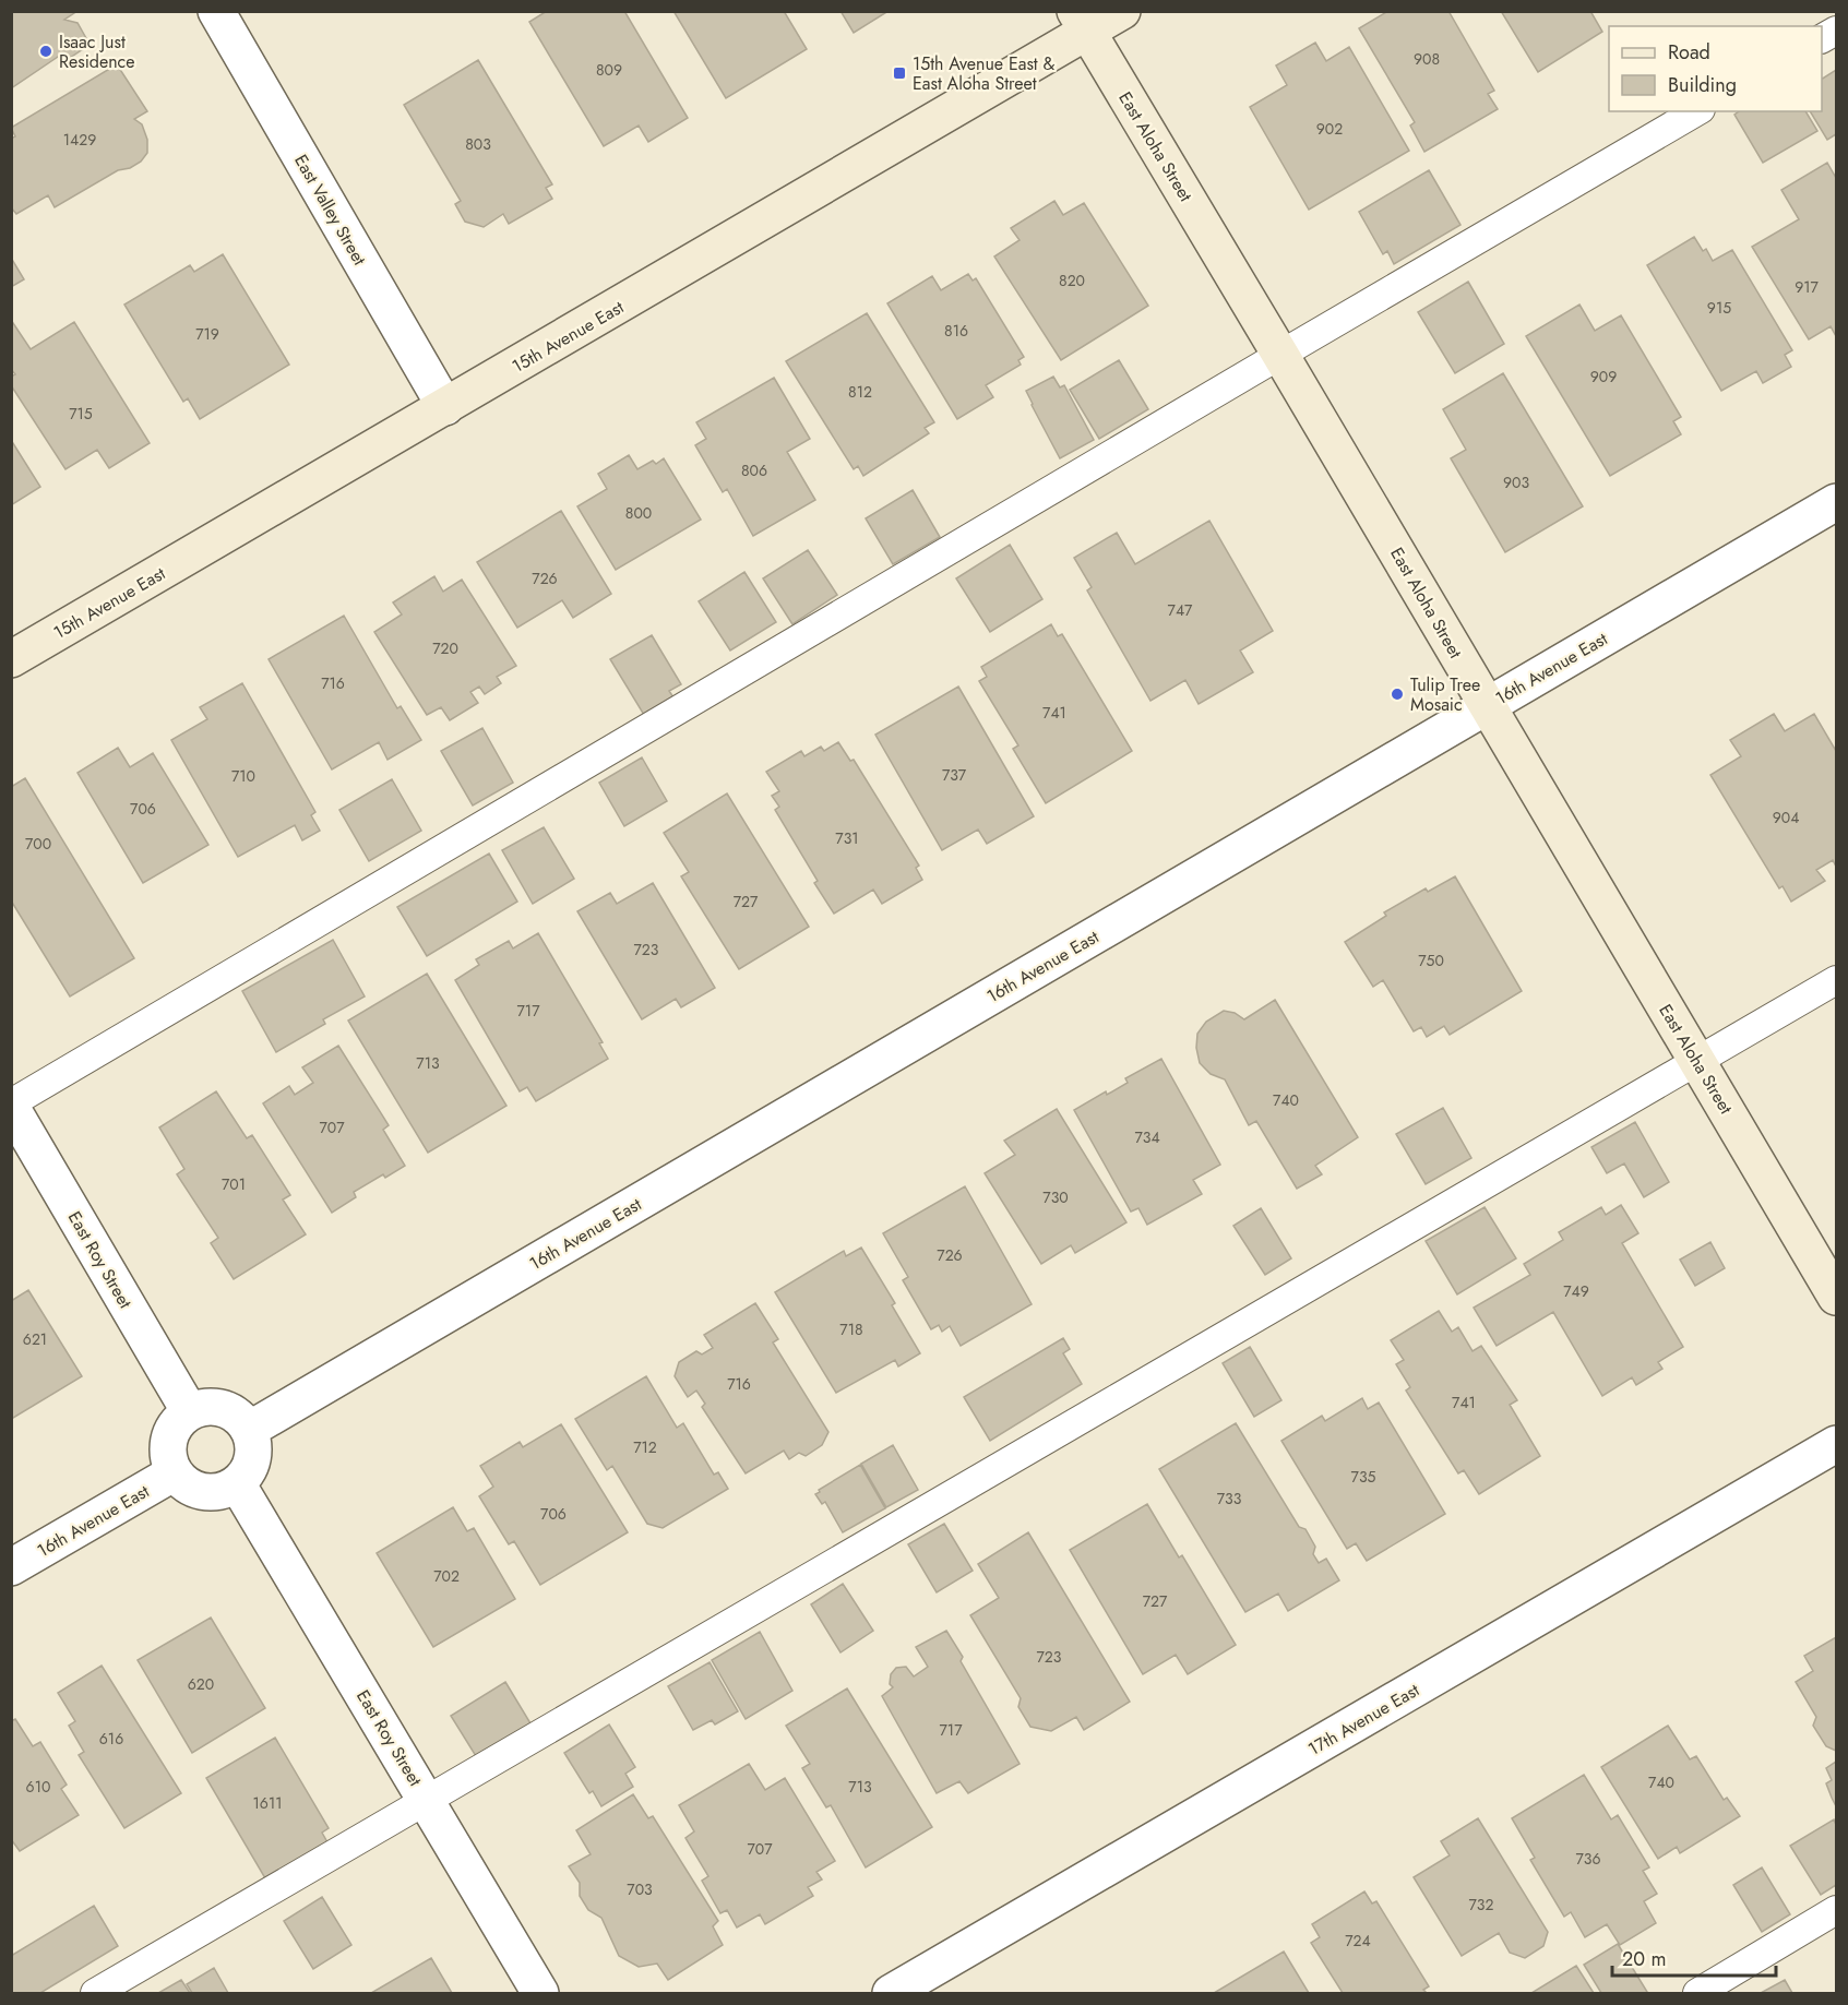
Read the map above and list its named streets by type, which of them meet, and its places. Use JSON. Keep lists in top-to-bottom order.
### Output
{
  "streets": {
    "street": [
      "East Aloha Street",
      "East Valley Street",
      "15th Avenue East",
      "16th Avenue East",
      "East Roy Street",
      "17th Avenue East"
    ]
  },
  "crossings": [
    ["East Aloha Street", "15th Avenue East"],
    ["East Aloha Street", "16th Avenue East"],
    ["East Valley Street", "15th Avenue East"],
    ["16th Avenue East", "East Roy Street"]
  ],
  "places": {
    "other": ["Isaac Just Residence", "Tulip Tree Mosaic"],
    "transit": ["15th Avenue East & East Aloha Street"]
  },
  "house_numbers": [
    "908",
    "809",
    "902",
    "1429",
    "803",
    "820",
    "917",
    "915",
    "816",
    "719",
    "909",
    "812",
    "715",
    "806",
    "903",
    "800",
    "726",
    "747",
    "720",
    "716",
    "741",
    "737",
    "710",
    "706",
    "904",
    "731",
    "700",
    "727",
    "723",
    "750",
    "717",
    "713",
    "740",
    "707",
    "734",
    "701",
    "730",
    "726",
    "749",
    "718",
    "621",
    "716",
    "741",
    "712",
    "735",
    "733",
    "706",
    "702",
    "727",
    "723",
    "620",
    "717",
    "616",
    "740",
    "610",
    "713",
    "1611",
    "707",
    "736",
    "703",
    "732",
    "724"
  ],
  "legend": ["Road", "Building"],
  "scale_bar": "20 m"
}
